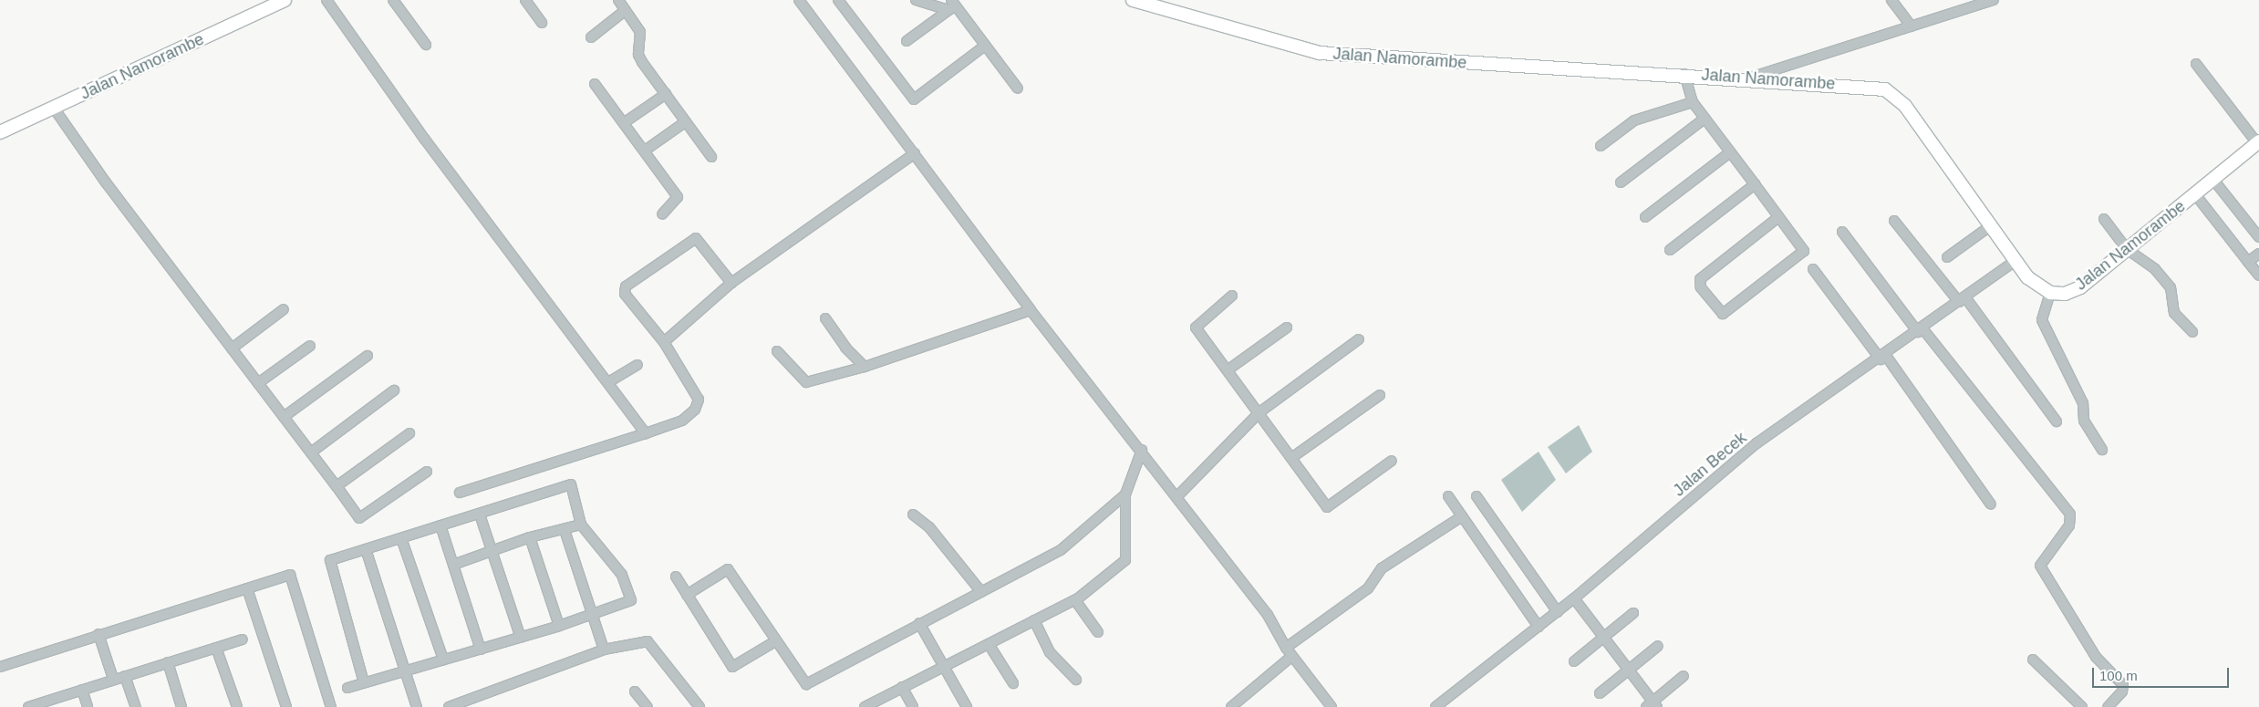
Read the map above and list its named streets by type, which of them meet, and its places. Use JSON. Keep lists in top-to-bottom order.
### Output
{
  "streets": {
    "main road": ["Jalan Namorambe"],
    "street": ["Jalan Becek"]
  },
  "crossings": [
    ["Jalan Namorambe", "Jalan Becek"]
  ],
  "scale_bar": "100 m"
}
